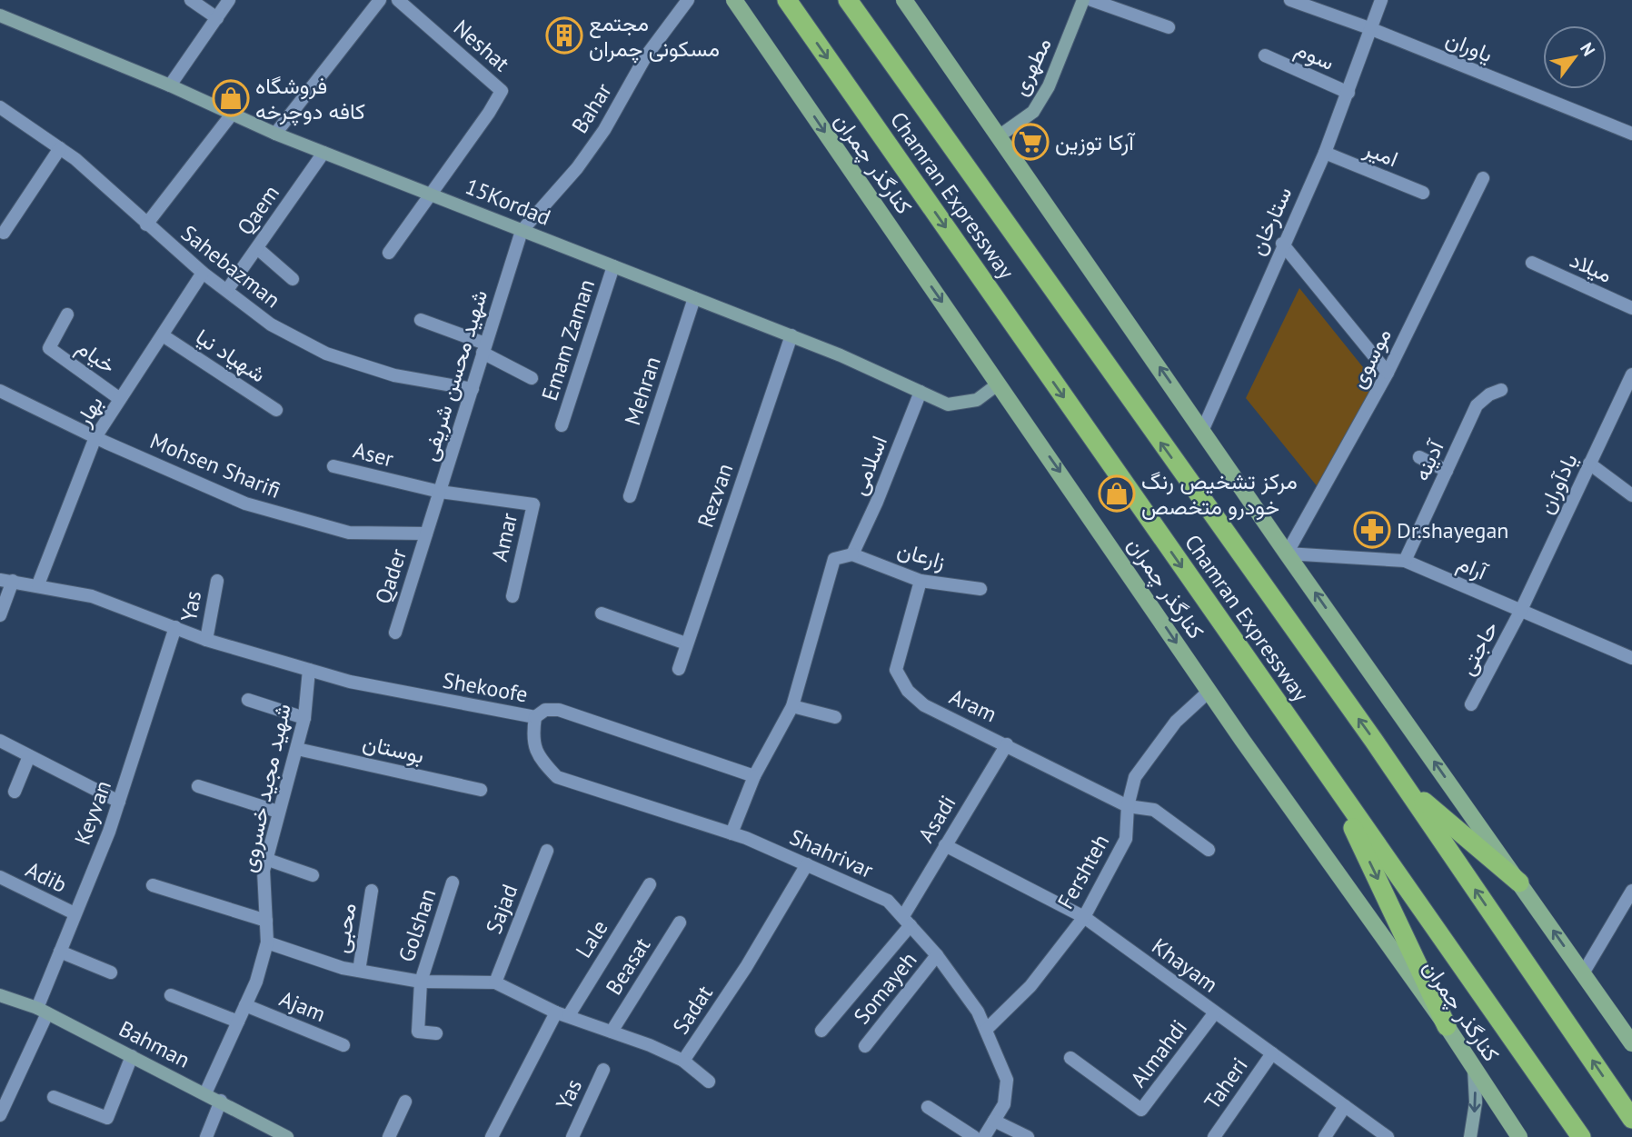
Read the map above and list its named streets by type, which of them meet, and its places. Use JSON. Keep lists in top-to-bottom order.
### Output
{
  "streets": {
    "highway": ["Chamran Expressway"],
    "main road": ["کنارگذر چمران"],
    "street": [
      "Neshat",
      "یاوران",
      "سوم",
      "مطهری",
      "Bahar",
      "امیر",
      "15Kordad",
      "Qaem",
      "ستارخان",
      "Sahebazman",
      "میلاد",
      "Emam Zaman",
      "شهیاد نیا",
      "خیام",
      "موسوی",
      "شهید محسن شریفی",
      "Mehran",
      "بهار",
      "Aser",
      "آدینه",
      "Mohsen Sharifi",
      "اسلامی",
      "یادآوران",
      "Rezvan",
      "Amar",
      "زارعان",
      "آرام",
      "Qader",
      "Yas",
      "حاجتی",
      "Shekoofe",
      "Aram",
      "بوستان",
      "شهید مجید خسروی",
      "Keyvan",
      "Asadi",
      "Shahrivar",
      "Fershteh",
      "Adib",
      "Sajad",
      "Golshan",
      "محبی",
      "Lale",
      "Khayam",
      "Beasat",
      "Somayeh",
      "Ajam",
      "Sadat",
      "Bahman",
      "Almahdi",
      "Taheri"
    ]
  },
  "crossings": [
    ["Neshat", "15Kordad"],
    ["یاوران", "ستارخان"],
    ["سوم", "ستارخان"],
    ["Bahar", "15Kordad"],
    ["Bahar", "شهید محسن شریفی"],
    ["امیر", "ستارخان"],
    ["کنارگذر چمران", "15Kordad"],
    ["کنارگذر چمران", "Fershteh"],
    ["15Kordad", "Qaem"],
    ["15Kordad", "Emam Zaman"],
    ["15Kordad", "شهید محسن شریفی"],
    ["15Kordad", "Mehran"],
    ["15Kordad", "اسلامی"],
    ["15Kordad", "Rezvan"],
    ["Qaem", "Sahebazman"],
    ["Sahebazman", "شهید محسن شریفی"],
    ["Sahebazman", "بهار"],
    ["شهیاد نیا", "بهار"],
    ["خیام", "بهار"],
    ["موسوی", "آرام"],
    ["شهید محسن شریفی", "Aser"],
    ["شهید محسن شریفی", "Mohsen Sharifi"],
    ["شهید محسن شریفی", "Amar"],
    ["شهید محسن شریفی", "Qader"],
    ["بهار", "Mohsen Sharifi"],
    ["بهار", "Shekoofe"],
    ["Aser", "Amar"],
    ["آدینه", "آرام"],
    ["Mohsen Sharifi", "Qader"],
    ["اسلامی", "زارعان"],
    ["یادآوران", "آرام"],
    ["یادآوران", "حاجتی"],
    ["زارعان", "Aram"],
    ["آرام", "حاجتی"],
    ["Yas", "Shekoofe"],
    ["Shekoofe", "شهید مجید خسروی"],
    ["Shekoofe", "Keyvan"],
    ["Shekoofe", "Shahrivar"],
    ["Aram", "Asadi"],
    ["Aram", "Fershteh"],
    ["بوستان", "شهید مجید خسروی"],
    ["شهید مجید خسروی", "Ajam"],
    ["شهید مجید خسروی", "Sadat"],
    ["شهید مجید خسروی", "Bahman"],
    ["Keyvan", "Adib"],
    ["Keyvan", "Bahman"],
    ["Asadi", "Shahrivar"],
    ["Asadi", "Khayam"],
    ["Shahrivar", "Fershteh"],
    ["Shahrivar", "Somayeh"],
    ["Shahrivar", "Sadat"],
    ["Fershteh", "Khayam"],
    ["Sajad", "Sadat"],
    ["Golshan", "Sadat"],
    ["محبی", "Sadat"],
    ["Lale", "Sadat"],
    ["Khayam", "Almahdi"],
    ["Khayam", "Taheri"],
    ["Beasat", "Sadat"]
  ],
  "places": {
    "building": ["مجتمع مسکونی چمران"],
    "shop": ["فروشگاه کافه دوچرخه", "مرکز تشخیص رنگ خودرو متخصص"],
    "supermarket": ["آرکا توزین"],
    "pharmacy": ["Dr.shayegan"]
  },
  "north": "top right"
}
